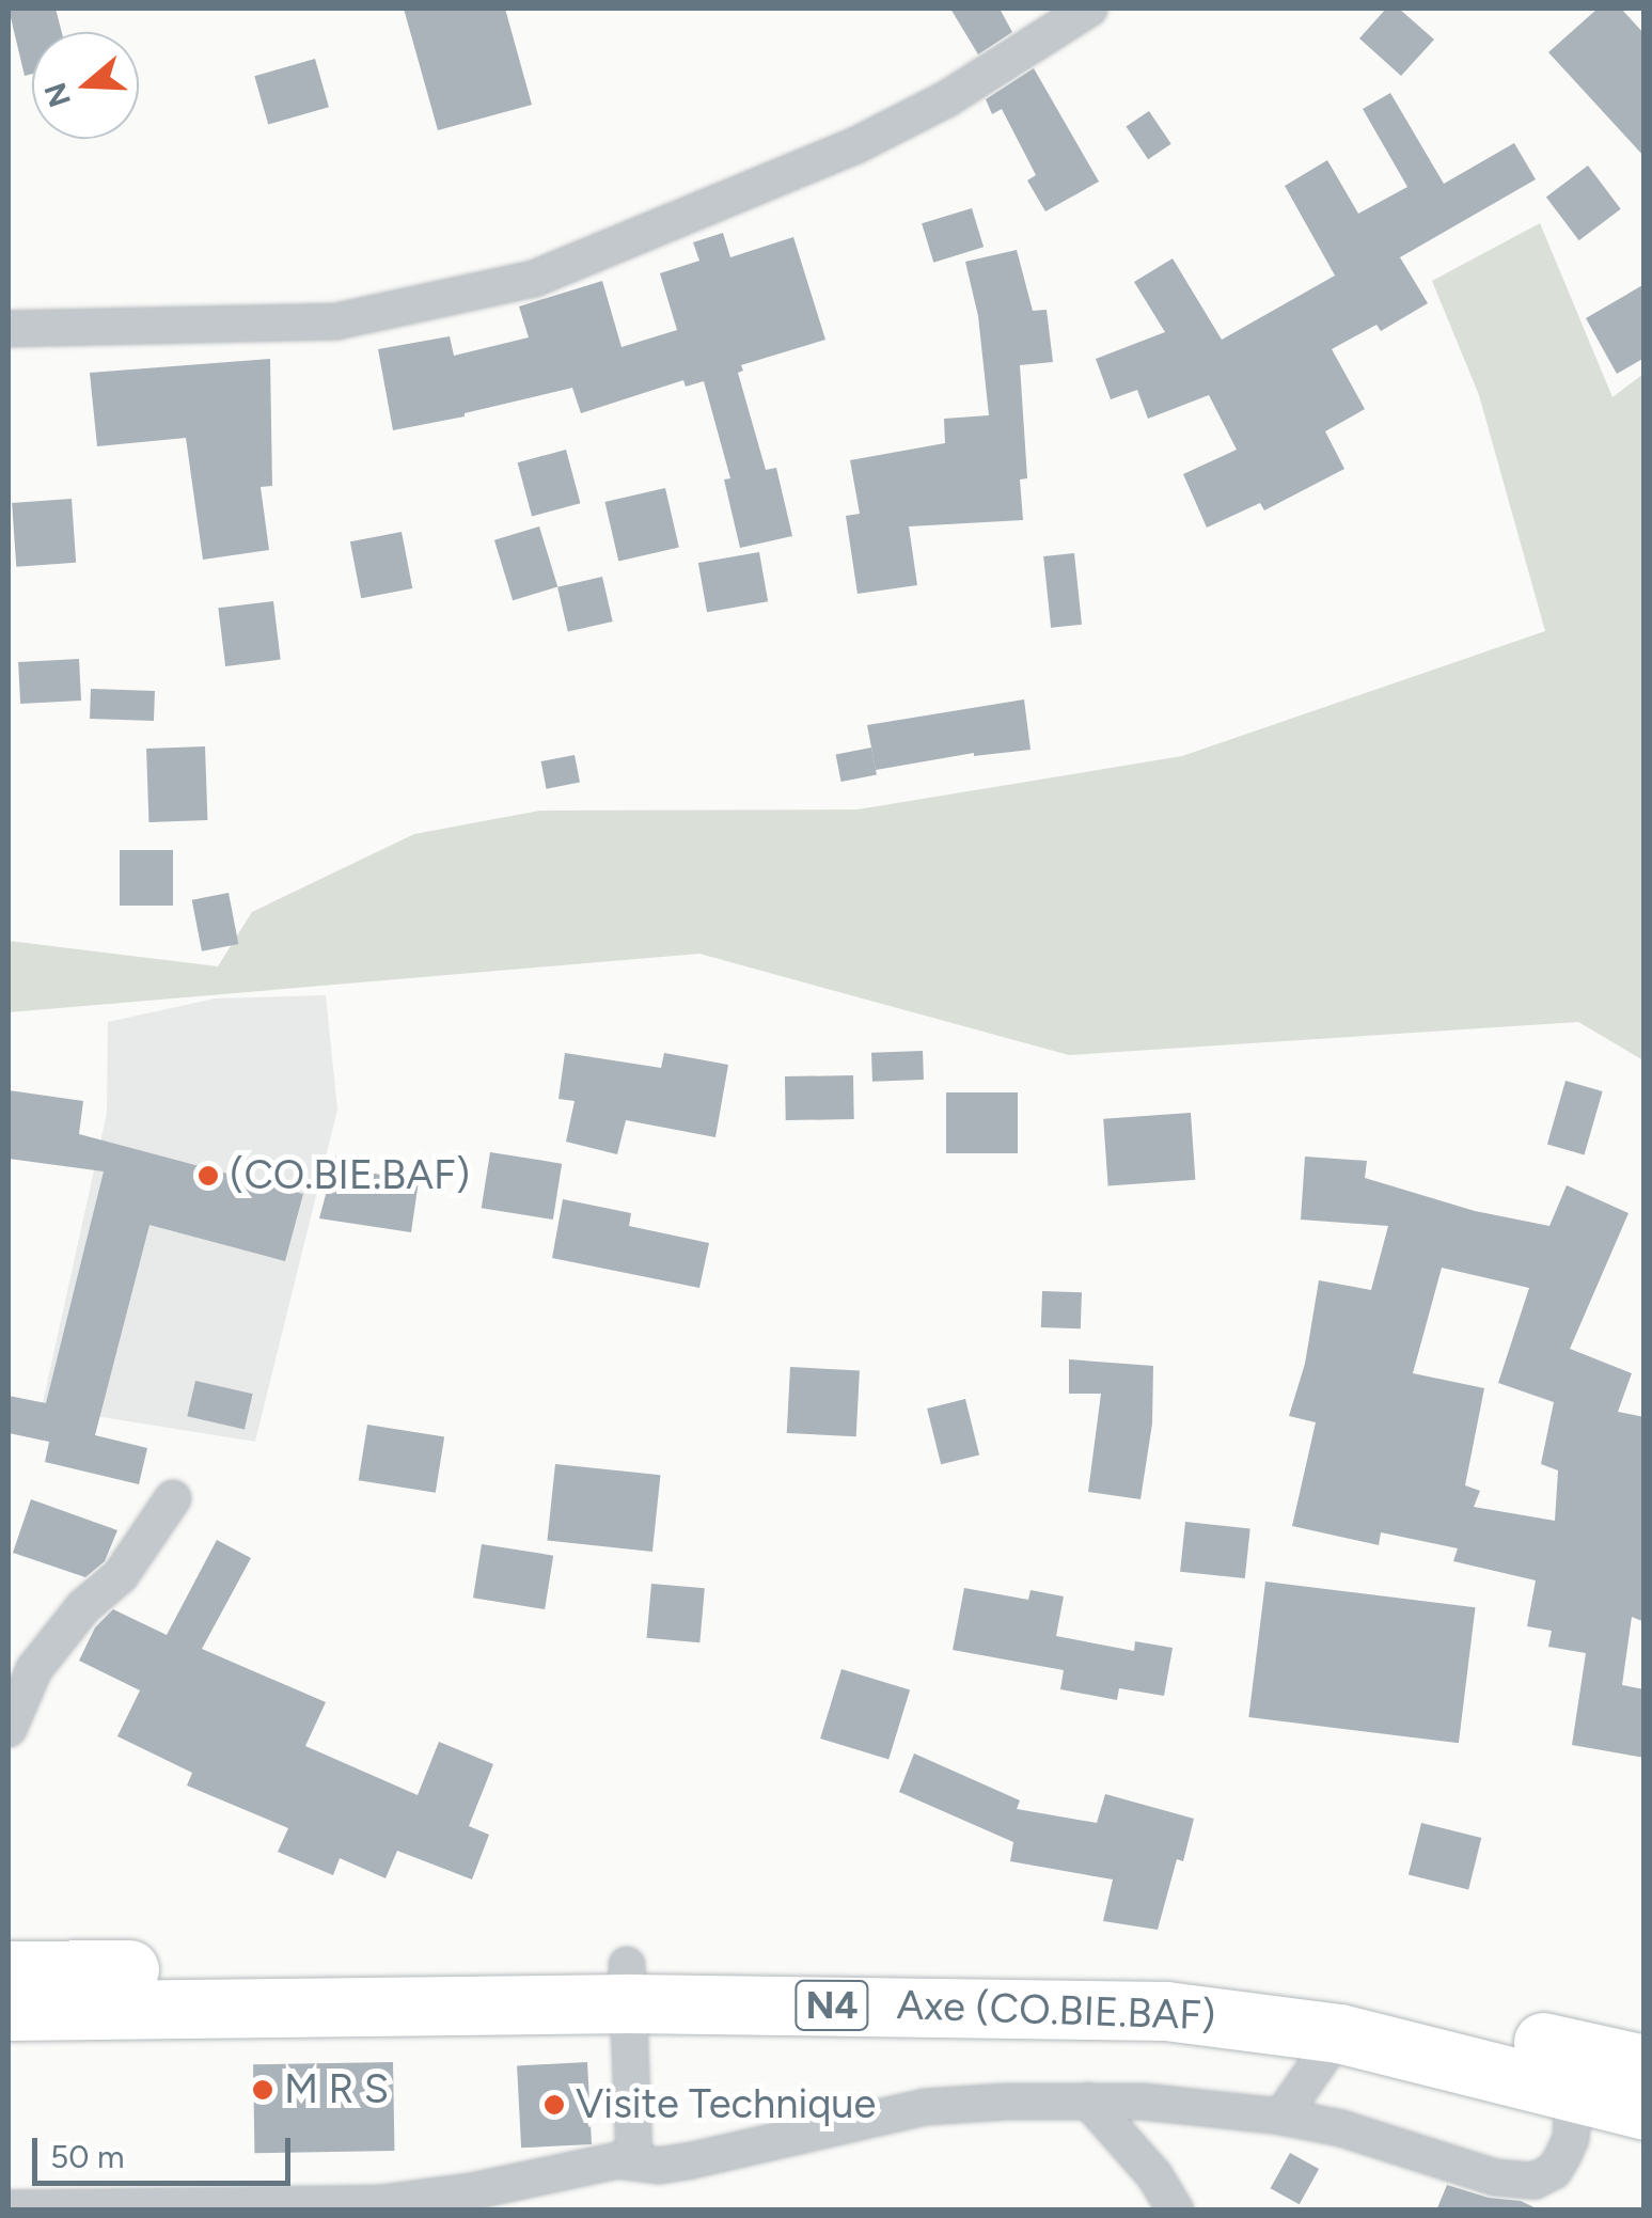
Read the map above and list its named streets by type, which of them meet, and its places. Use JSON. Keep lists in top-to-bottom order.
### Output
{
  "streets": {
    "highway": ["N4", "Axe (CO.BIE.BAF)"]
  },
  "places": ["(CO.BIE.BAF)", "M R S", "Visite Technique"],
  "scale_bar": "50 m",
  "north": "left"
}
